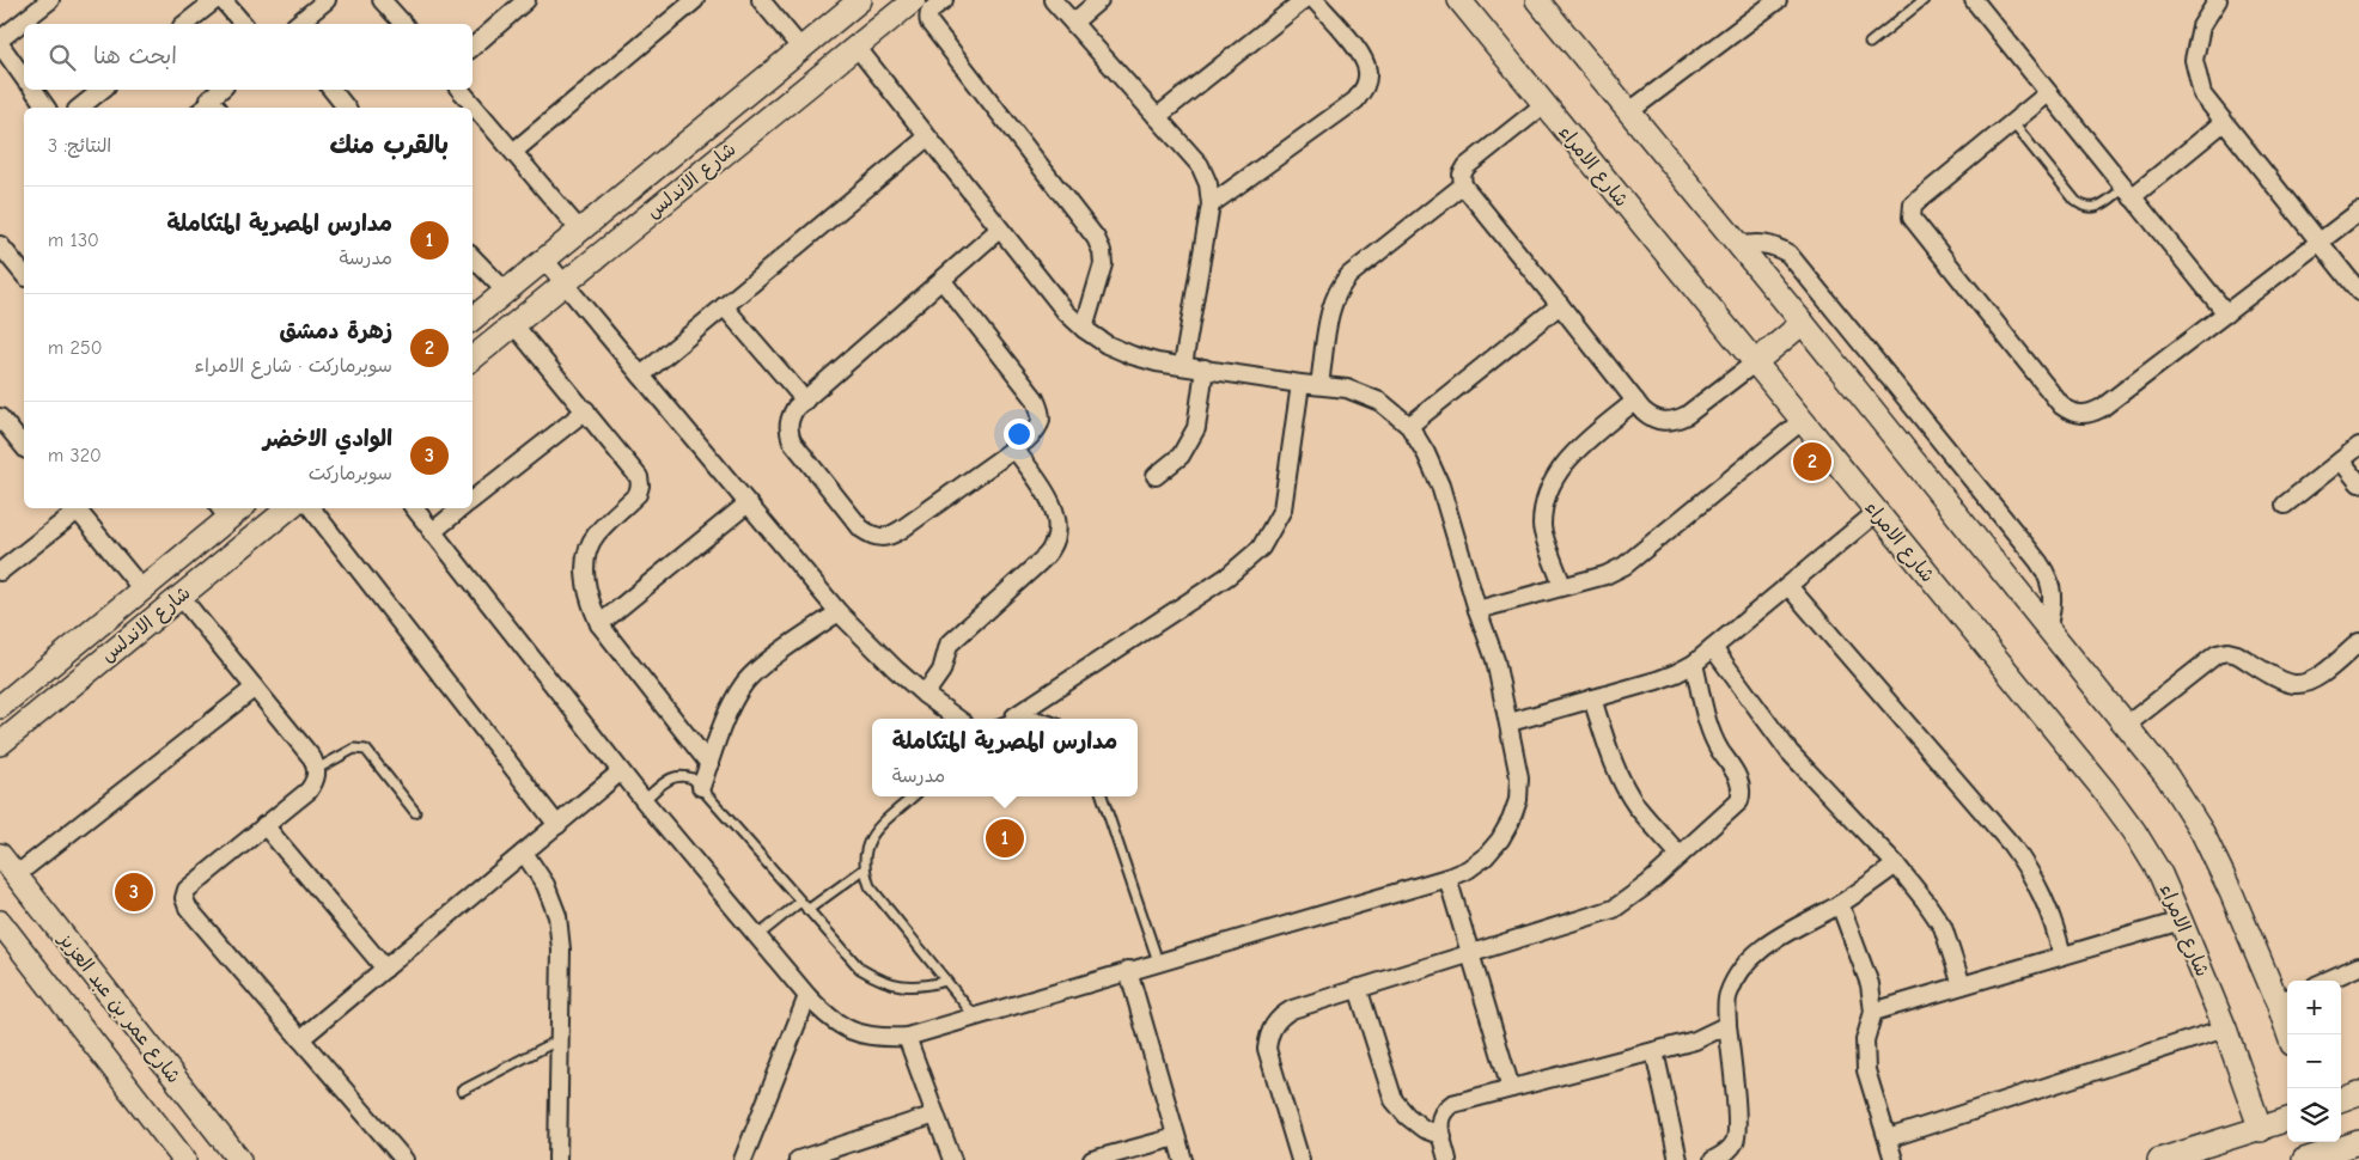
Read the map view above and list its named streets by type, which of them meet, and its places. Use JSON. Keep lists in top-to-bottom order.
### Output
{
  "streets": {
    "street": ["شارع الامراء", "شارع الاندلس", "شارع عمر بن عبد العزيز"]
  },
  "page": {
    "search": "ابحث هنا",
    "heading": ["بالقرب منك", "النتائج: 3"],
    "list": [
      {
        "mark": "1",
        "name": "مدارس المصرية المتكاملة",
        "note": "مدرسة",
        "value": "130 m"
      },
      {
        "mark": "2",
        "name": "زهرة دمشق",
        "note": "سوبرماركت · شارع الامراء",
        "value": "250 m"
      },
      {
        "mark": "3",
        "name": "الوادي الاخضر",
        "note": "سوبرماركت",
        "value": "320 m"
      }
    ],
    "pins": ["2", "1", "3"],
    "popup": ["مدارس المصرية المتكاملة", "مدرسة"],
    "map_buttons": ["+", "−"]
  }
}
